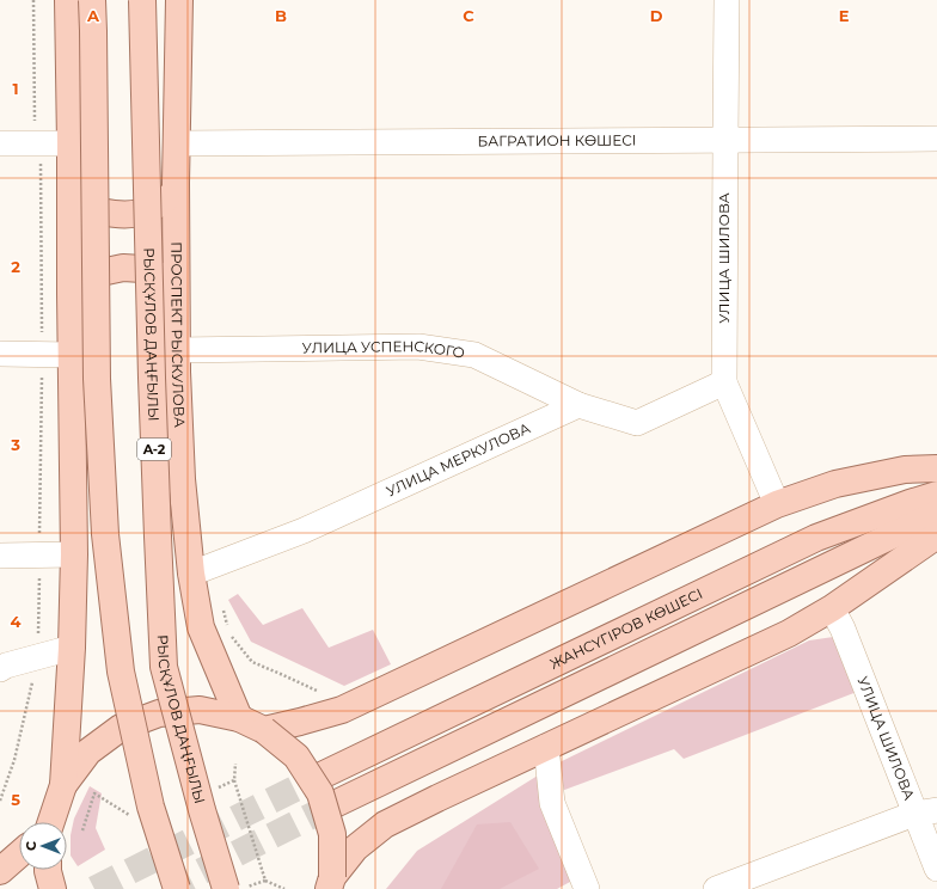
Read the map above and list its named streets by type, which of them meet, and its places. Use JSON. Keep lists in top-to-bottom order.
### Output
{
  "streets": {
    "main road": [
      "РЫСҚҰЛОВ ДАҢҒЫЛЫ",
      "ПРОСПЕКТ РЫСКУЛОВА",
      "A-2",
      "ЖАНСҮГІРОВ КӨШЕСІ"
    ],
    "street": [
      "БАГРАТИОН КӨШЕСІ",
      "УЛИЦА ШИЛОВА",
      "УЛИЦА УСПЕНСКОГО",
      "УЛИЦА МЕРКУЛОВА"
    ]
  },
  "crossings": [
    ["БАГРАТИОН КӨШЕСІ", "УЛИЦА ШИЛОВА"],
    ["БАГРАТИОН КӨШЕСІ", "ПРОСПЕКТ РЫСКУЛОВА"],
    ["ПРОСПЕКТ РЫСКУЛОВА", "УЛИЦА УСПЕНСКОГО"],
    ["ПРОСПЕКТ РЫСКУЛОВА", "УЛИЦА МЕРКУЛОВА"],
    ["УЛИЦА УСПЕНСКОГО", "УЛИЦА МЕРКУЛОВА"]
  ],
  "north": "left",
  "grid": {
    "columns": [
      "A",
      "B",
      "C",
      "D",
      "E"
    ],
    "rows": [
      "1",
      "2",
      "3",
      "4",
      "5"
    ]
  }
}
